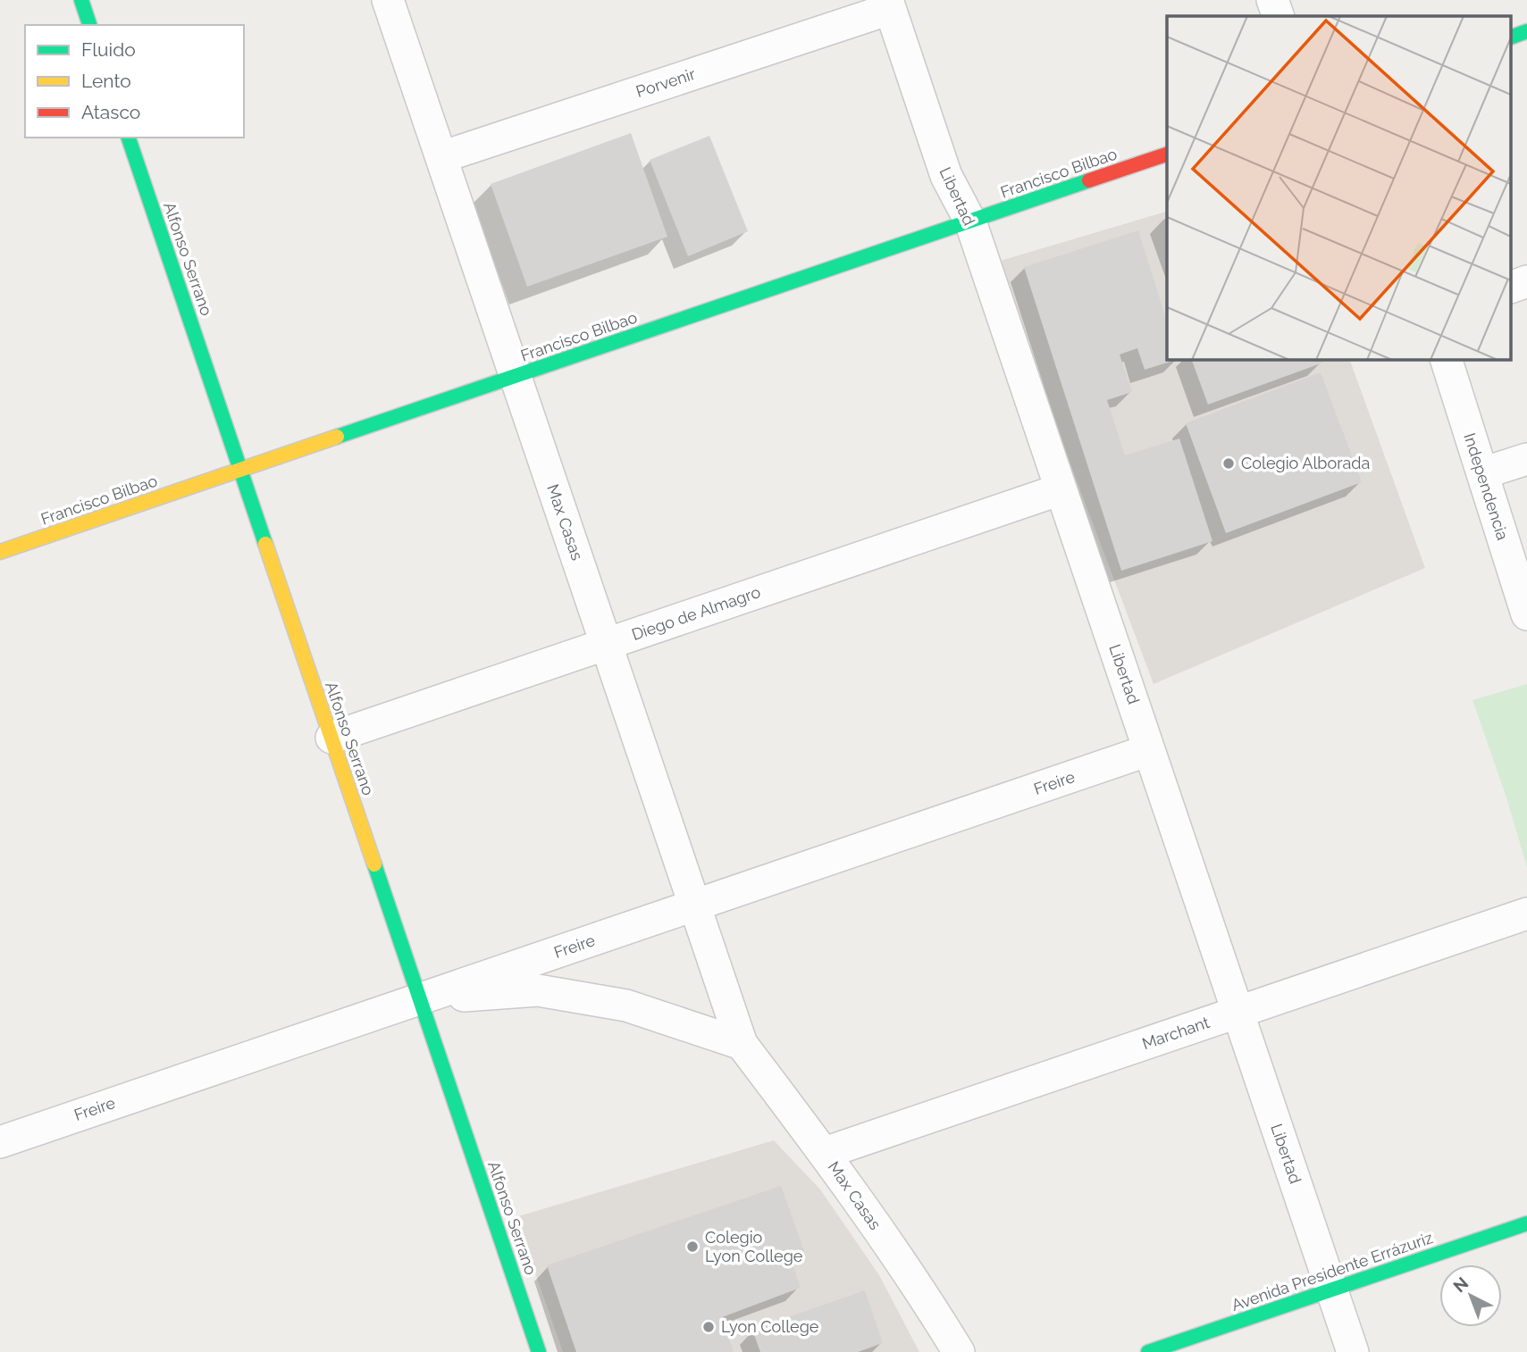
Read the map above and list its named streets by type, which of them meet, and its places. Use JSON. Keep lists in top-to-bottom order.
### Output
{
  "streets": {
    "street": [
      "Porvenir",
      "Francisco Bilbao",
      "Libertad",
      "Alfonso Serrano",
      "Independencia",
      "Max Casas",
      "Diego de Almagro",
      "Freire",
      "Marchant",
      "Avenida Presidente Errázuriz"
    ]
  },
  "crossings": [
    ["Porvenir", "Libertad"],
    ["Porvenir", "Max Casas"],
    ["Francisco Bilbao", "Libertad"],
    ["Francisco Bilbao", "Alfonso Serrano"],
    ["Francisco Bilbao", "Max Casas"],
    ["Libertad", "Diego de Almagro"],
    ["Libertad", "Freire"],
    ["Libertad", "Marchant"],
    ["Libertad", "Avenida Presidente Errázuriz"],
    ["Alfonso Serrano", "Diego de Almagro"],
    ["Alfonso Serrano", "Freire"],
    ["Max Casas", "Diego de Almagro"],
    ["Max Casas", "Freire"],
    ["Max Casas", "Marchant"]
  ],
  "places": ["Colegio Alborada", "Colegio Lyon College", "Lyon College"],
  "legend": ["Fluido", "Lento", "Atasco"],
  "north": "top left"
}
